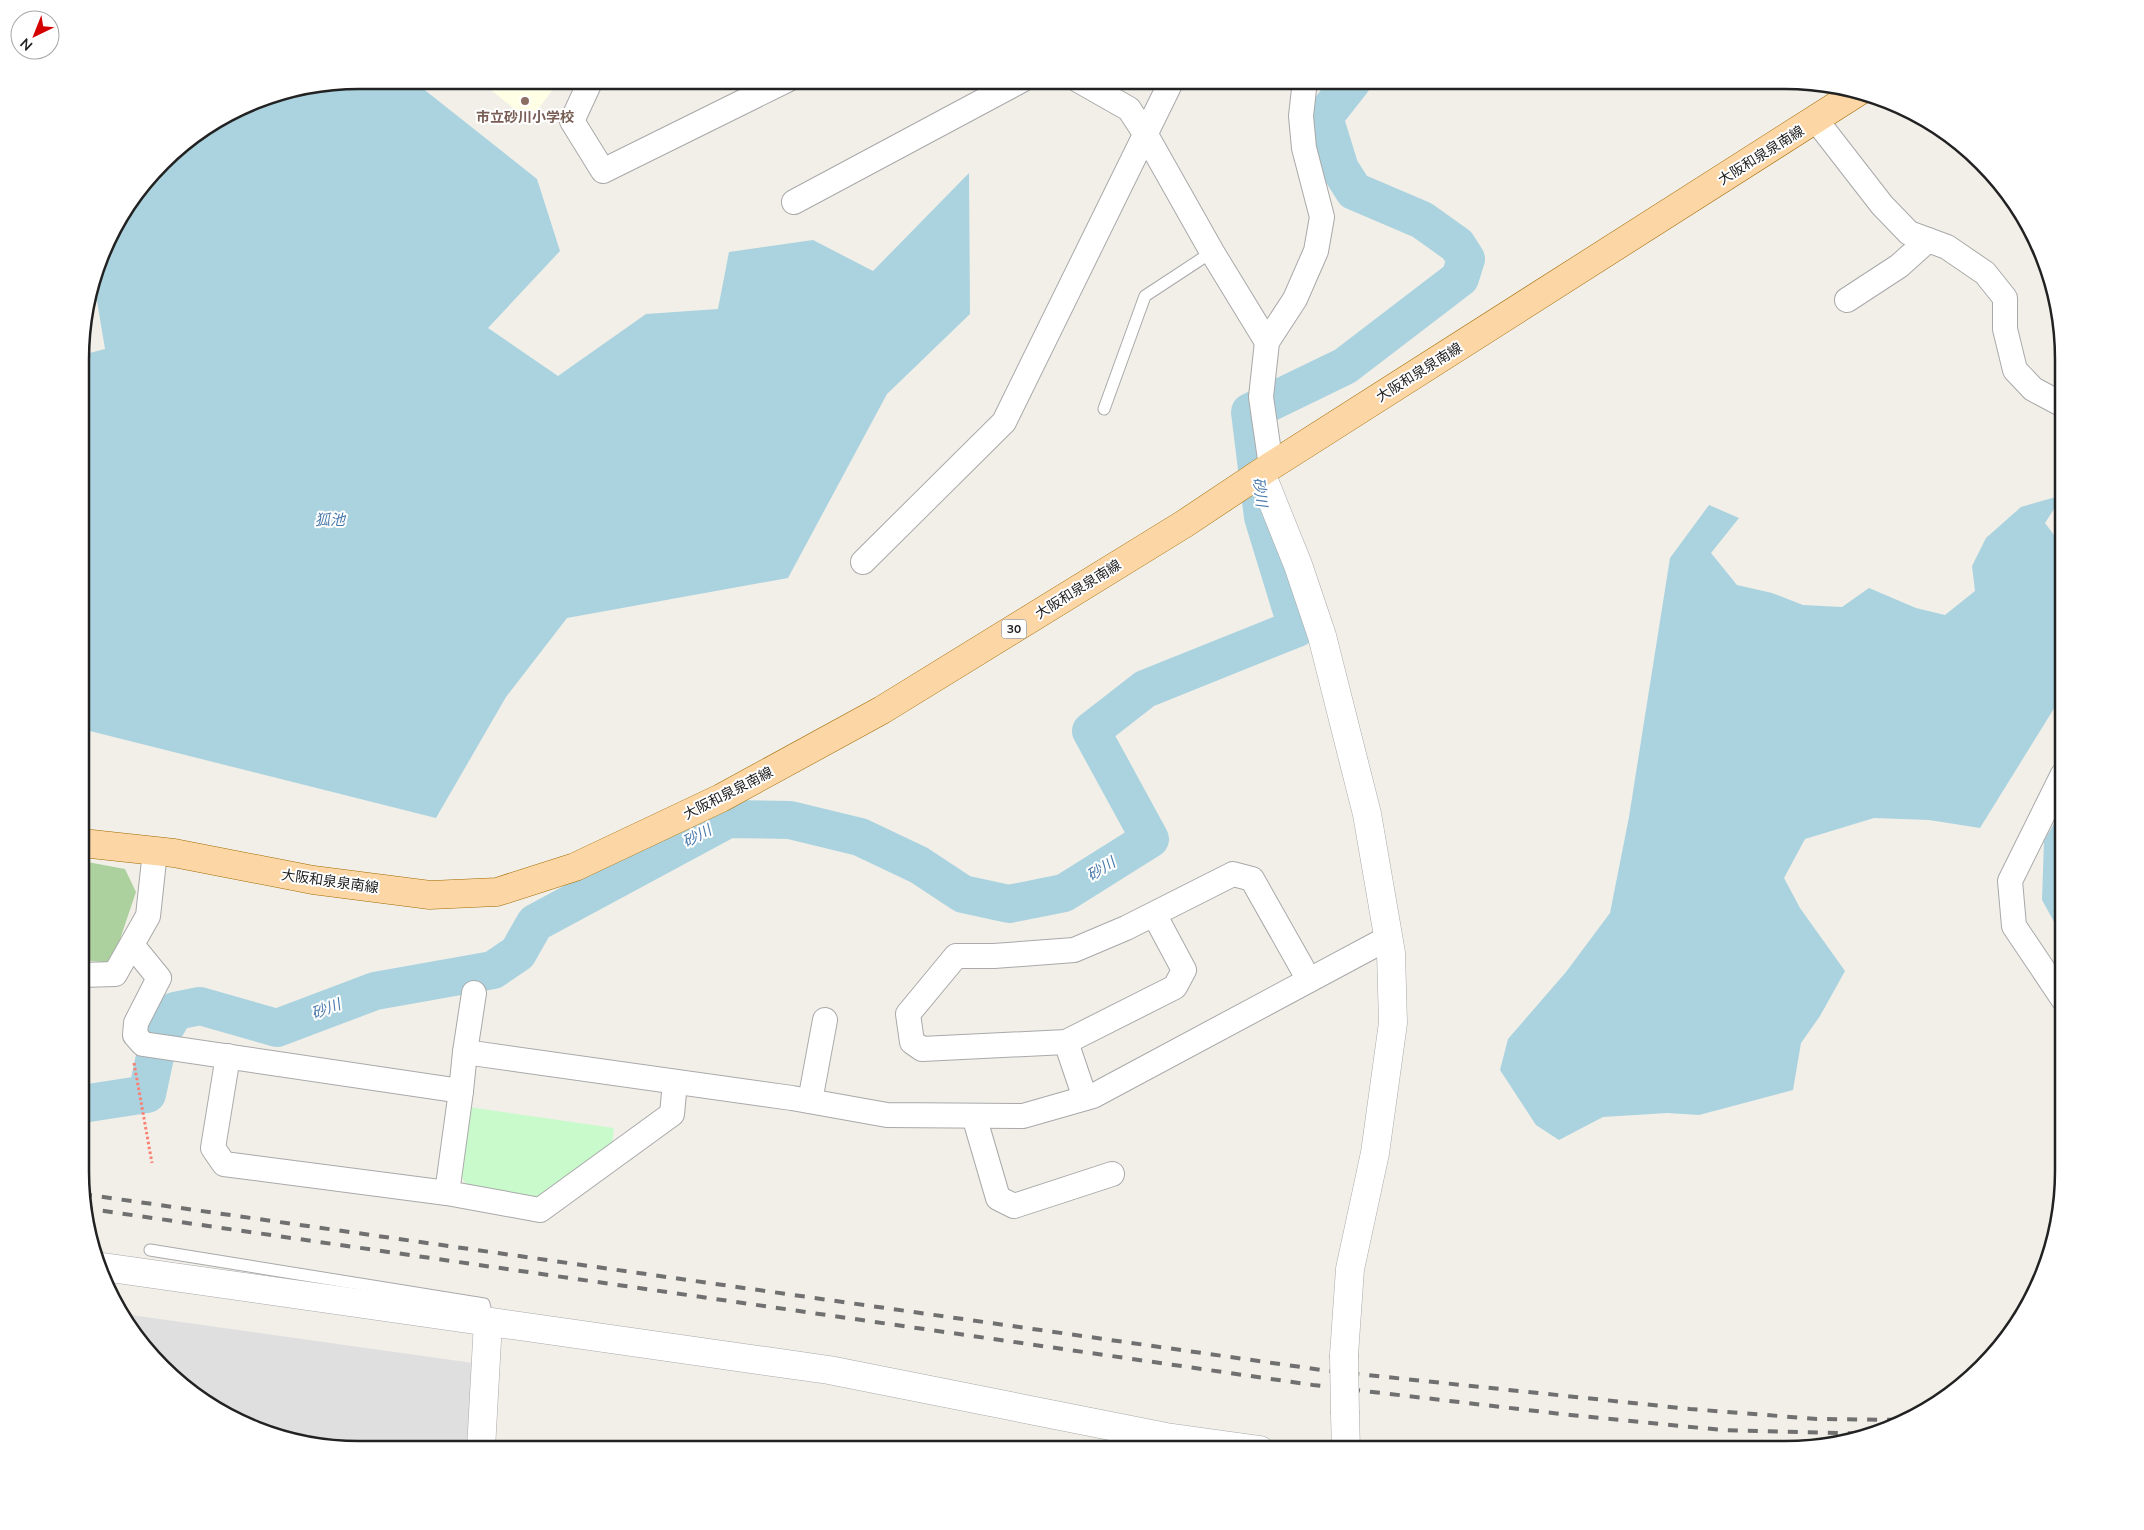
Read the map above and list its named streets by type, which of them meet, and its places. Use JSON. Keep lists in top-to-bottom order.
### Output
{
  "streets": {
    "main road": ["大阪和泉泉南線", "30"]
  },
  "water": ["砂川", "狐池"],
  "places": ["市立砂川小学校"],
  "north": "bottom left"
}
